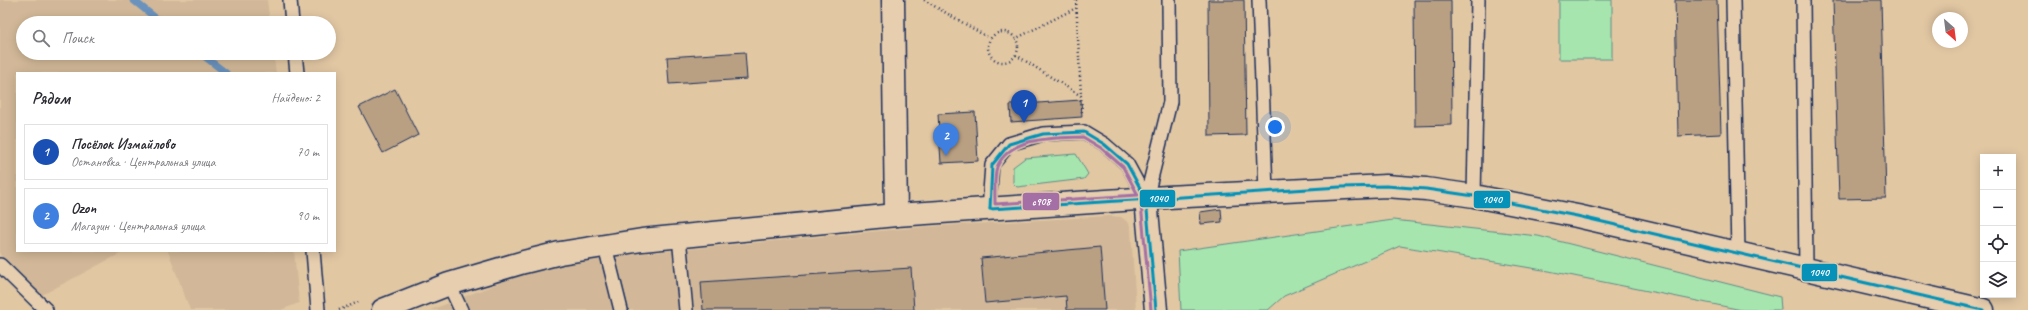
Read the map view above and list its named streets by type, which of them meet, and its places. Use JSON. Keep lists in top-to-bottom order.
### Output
{
  "lines": ["transit line 1040", "transit line с908"],
  "north": "bottom right",
  "page": {
    "search": "Поиск",
    "heading": ["Рядом", "Найдено: 2"],
    "pins": ["1", "2"],
    "list": [
      {
        "mark": "1",
        "name": "Посёлок Измайлово",
        "note": "Остановка · Центральная улица",
        "value": "70 m"
      },
      {
        "mark": "2",
        "name": "Ozon",
        "note": "Магазин · Центральная улица",
        "value": "90 m"
      }
    ],
    "map_buttons": ["+", "−"]
  }
}
